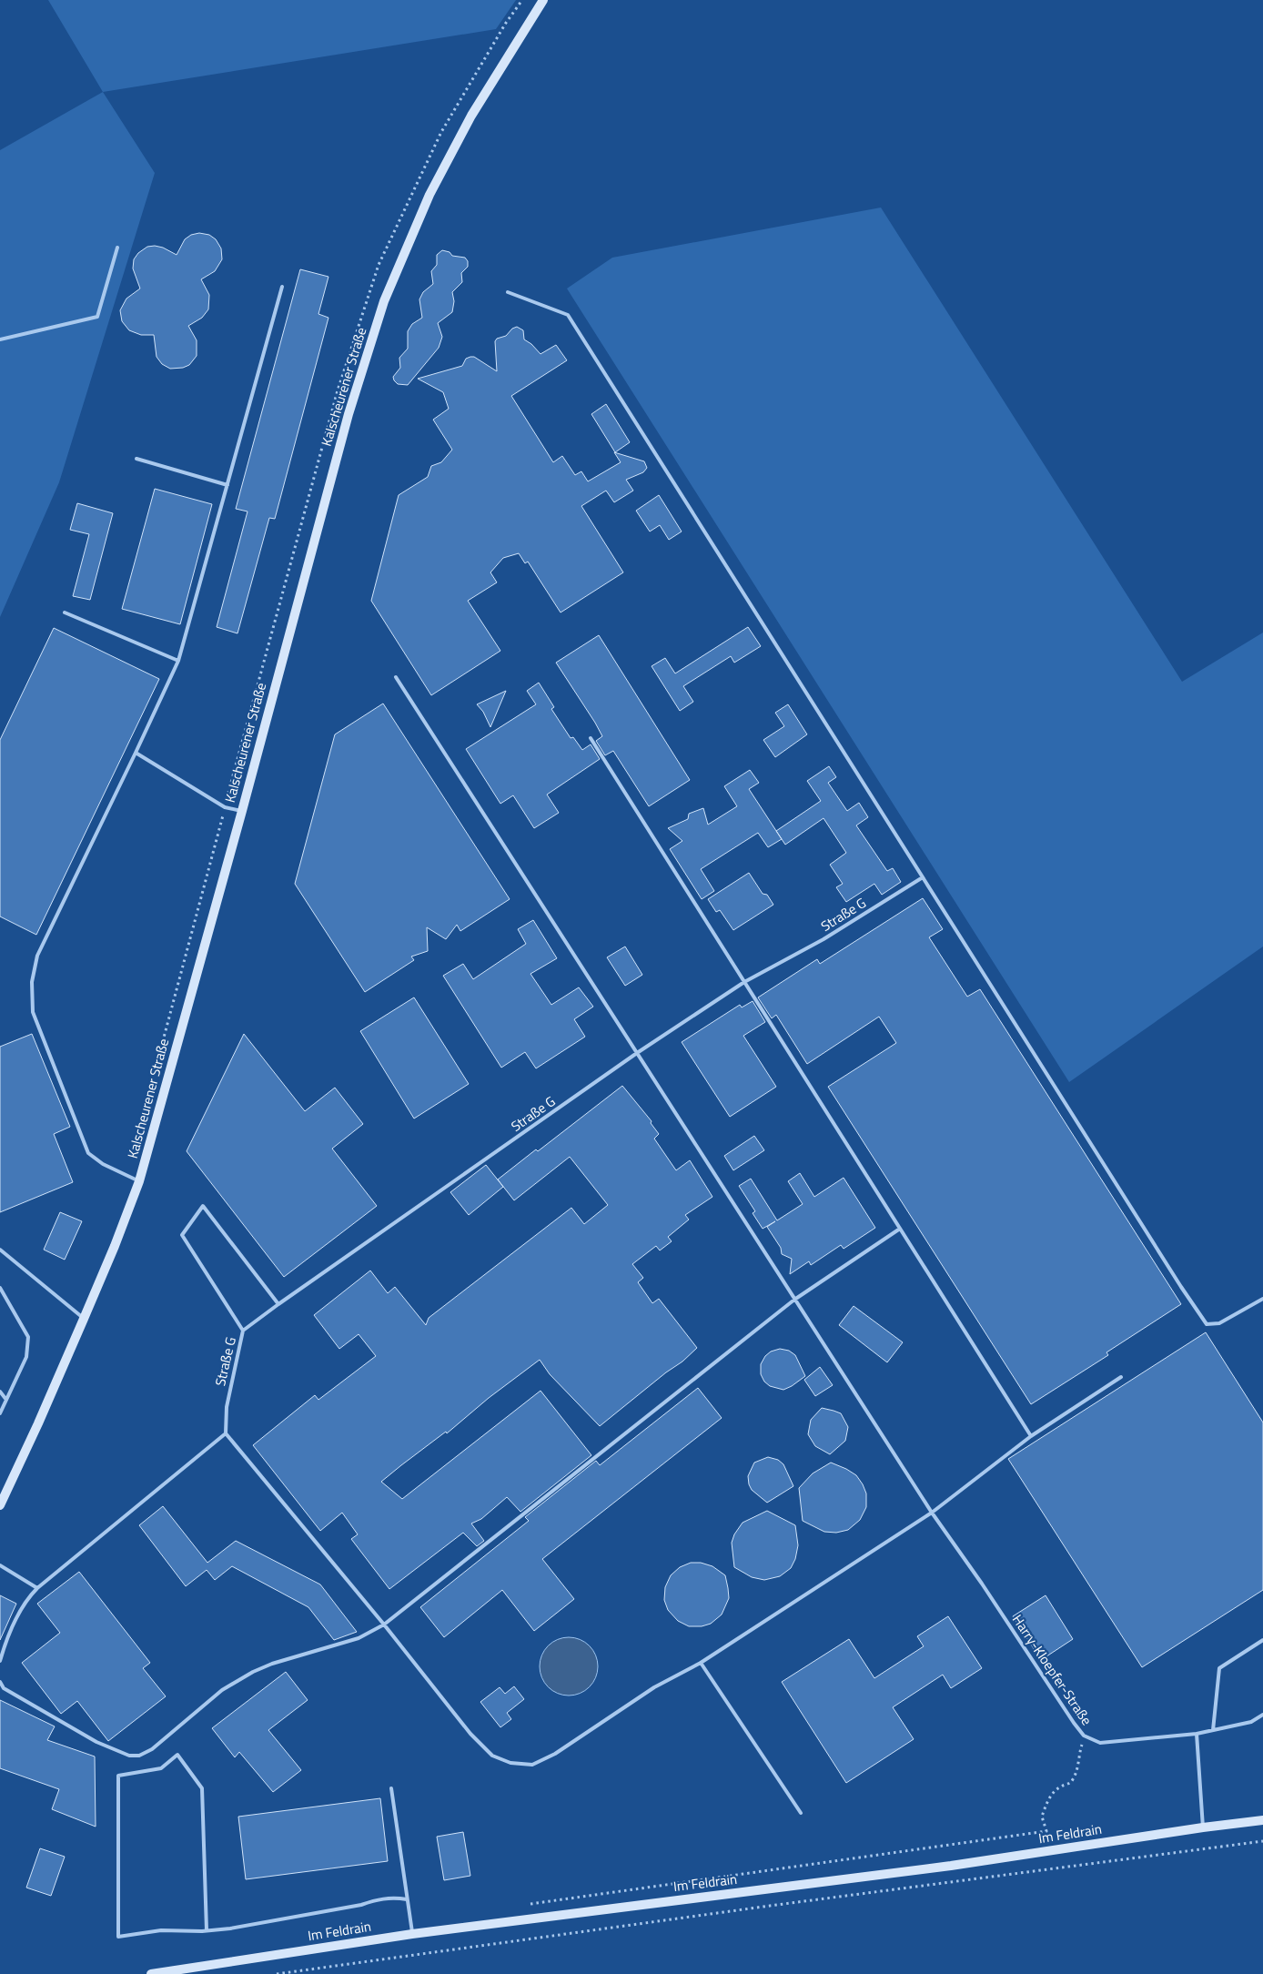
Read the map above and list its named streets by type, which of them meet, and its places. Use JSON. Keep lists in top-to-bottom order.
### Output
{
  "streets": {
    "main road": ["Kalscheurener Straße", "Im Feldrain"],
    "lane": ["Straße G", "Harry-Kloepfer-Straße"]
  },
  "crossings": [
    ["Straße G", "Harry-Kloepfer-Straße"]
  ]
}
